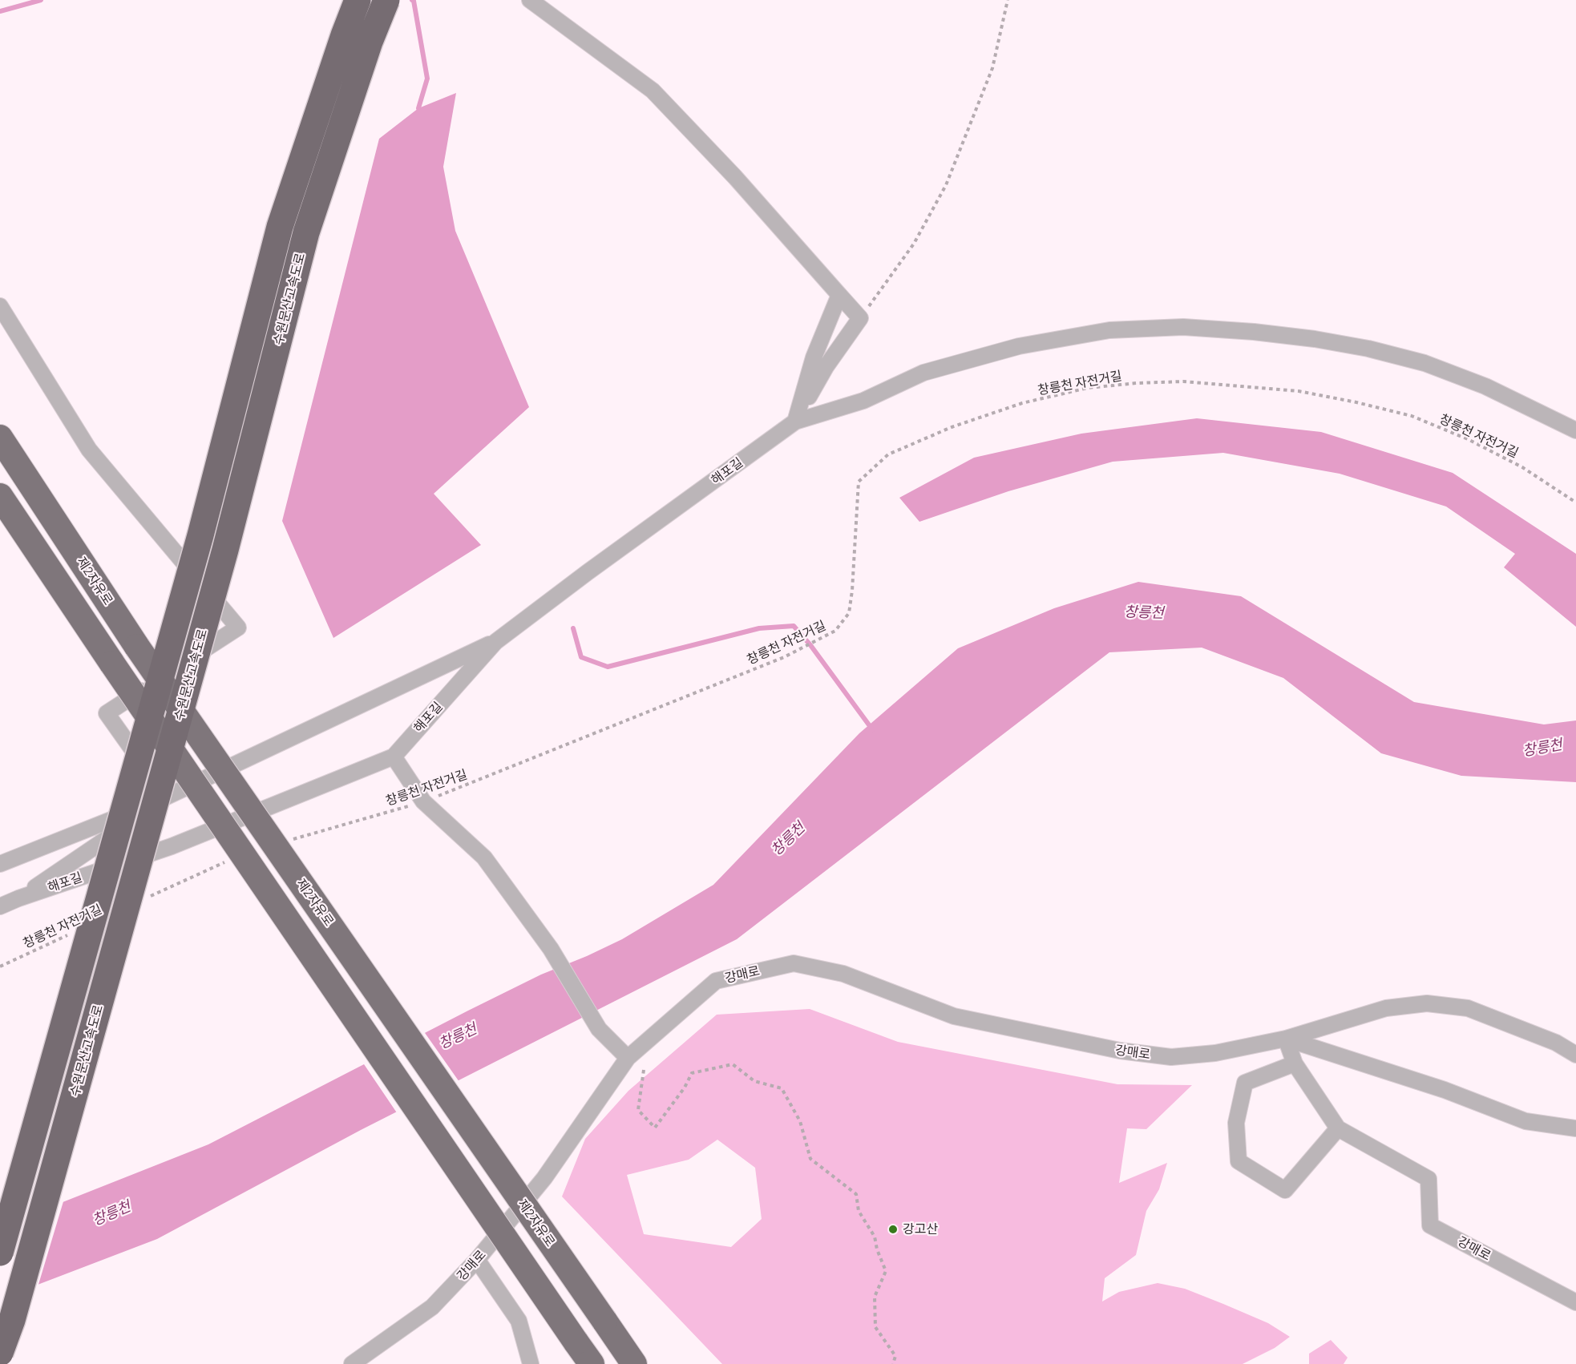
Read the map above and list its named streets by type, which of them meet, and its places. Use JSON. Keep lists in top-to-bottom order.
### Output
{
  "streets": {
    "highway": ["수원문산고속도로", "제2자유로"],
    "street": ["해포길", "강매로"],
    "path": ["창릉천 자전거길"]
  },
  "water": ["창릉천"],
  "places": ["강고산"]
}
